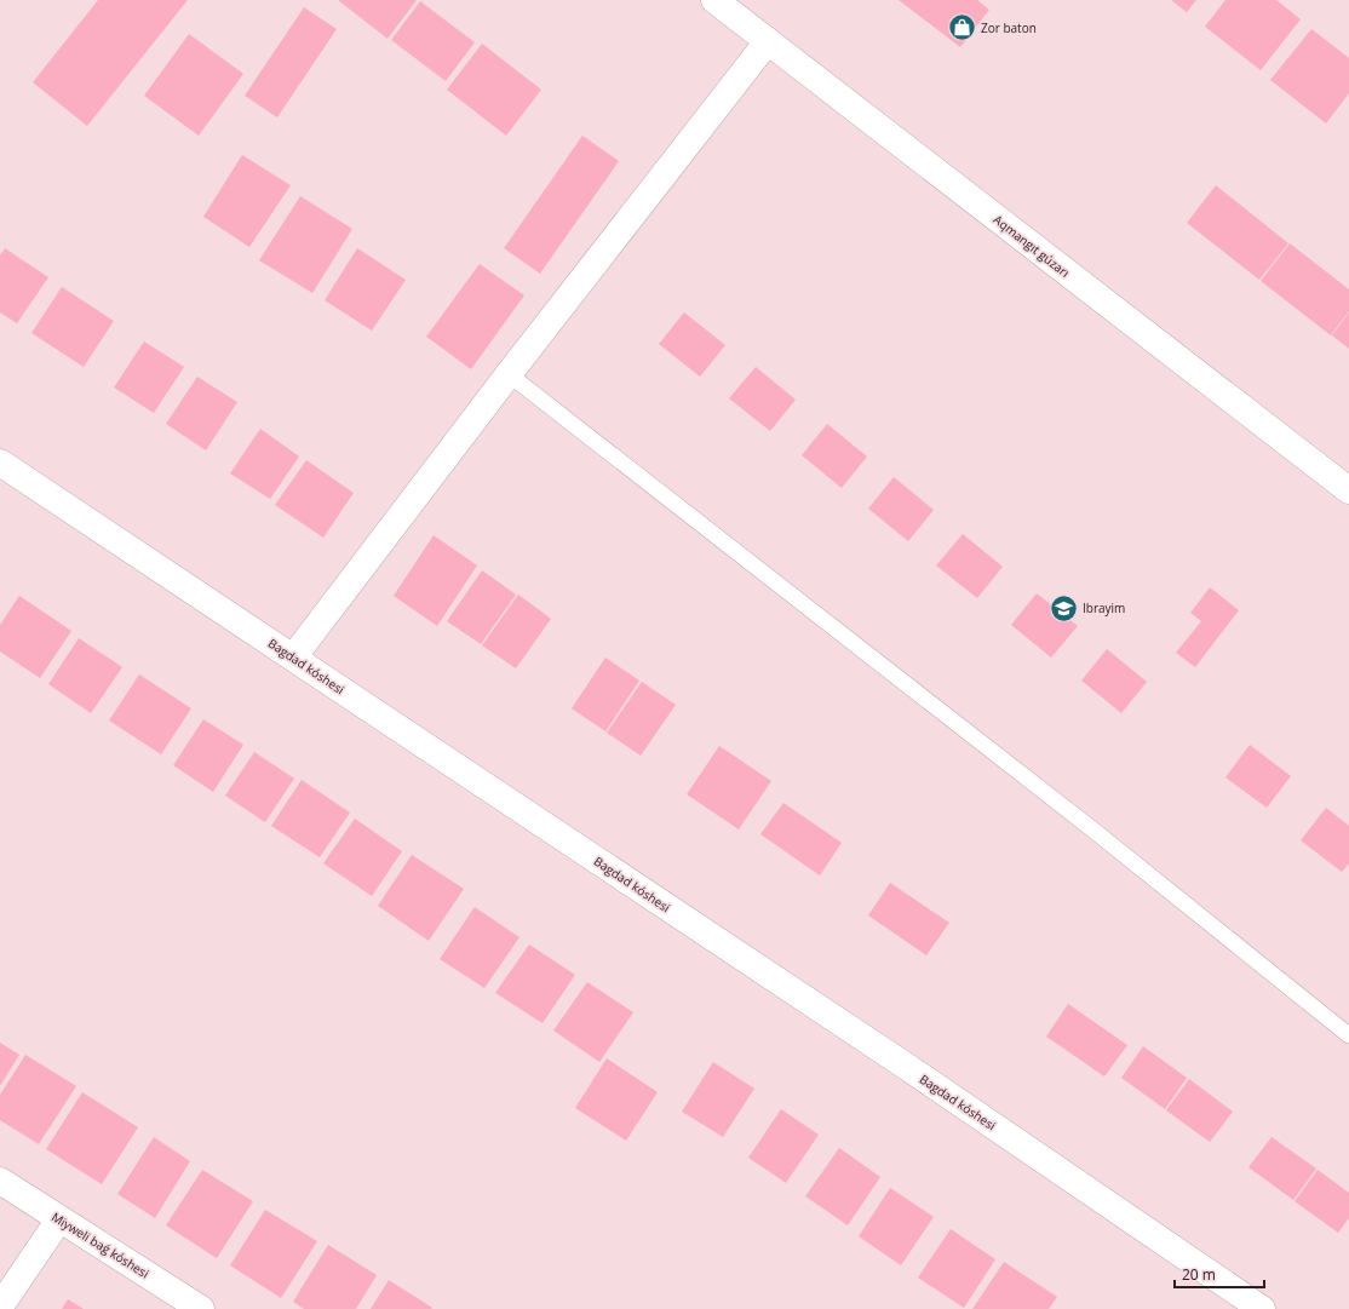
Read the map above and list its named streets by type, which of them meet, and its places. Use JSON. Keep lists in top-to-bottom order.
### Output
{
  "streets": {
    "street": ["Aqmangıt gúzarı", "Bagdad kóshesi", "Miyweli baǵ kóshesi"]
  },
  "places": {
    "shop": ["Zor baton"],
    "school or university": ["Ibrayim"]
  },
  "scale_bar": "20 m"
}
